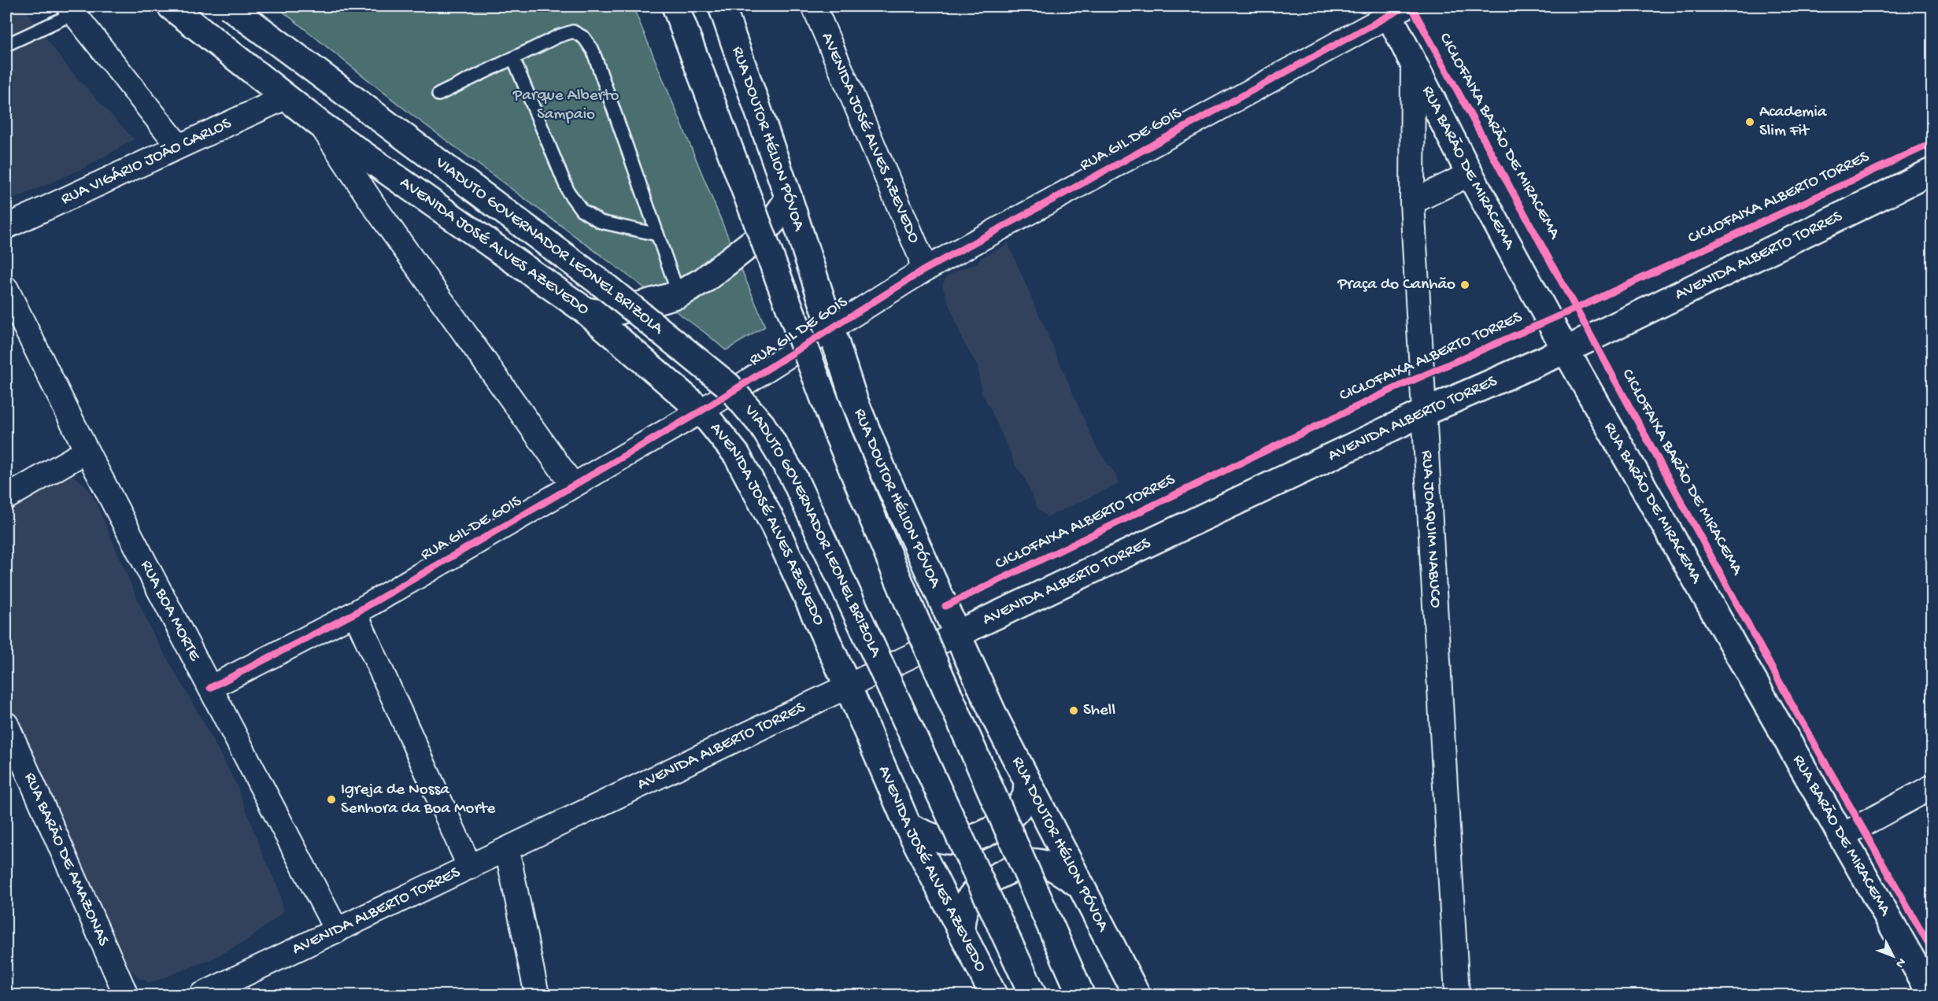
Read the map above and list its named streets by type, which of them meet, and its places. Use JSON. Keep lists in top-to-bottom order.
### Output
{
  "streets": {
    "main road": [
      "AVENIDA JOSÉ ALVES AZEVEDO",
      "RUA DOUTOR HÉLION PÓVOA",
      "RUA BARÃO DE MIRACEMA",
      "VIADUTO GOVERNADOR LEONEL BRIZOLA",
      "AVENIDA ALBERTO TORRES"
    ],
    "street": [
      "RUA GIL DE GOIS",
      "RUA VIGÁRIO JOÃO CARLOS",
      "RUA JOAQUIM NABUCO",
      "RUA BOA MORTE",
      "RUA BARÃO DE AMAZONAS"
    ],
    "cycle path": ["CICLOFAIXA BARÃO DE MIRACEMA", "CICLOFAIXA ALBERTO TORRES"]
  },
  "crossings": [
    ["AVENIDA JOSÉ ALVES AZEVEDO", "RUA GIL DE GOIS"],
    ["AVENIDA JOSÉ ALVES AZEVEDO", "RUA VIGÁRIO JOÃO CARLOS"],
    ["AVENIDA JOSÉ ALVES AZEVEDO", "AVENIDA ALBERTO TORRES"],
    ["RUA DOUTOR HÉLION PÓVOA", "RUA GIL DE GOIS"],
    ["RUA DOUTOR HÉLION PÓVOA", "AVENIDA ALBERTO TORRES"],
    ["RUA GIL DE GOIS", "RUA BARÃO DE MIRACEMA"],
    ["RUA GIL DE GOIS", "RUA BOA MORTE"],
    ["RUA BARÃO DE MIRACEMA", "AVENIDA ALBERTO TORRES"],
    ["RUA BARÃO DE MIRACEMA", "RUA JOAQUIM NABUCO"],
    ["AVENIDA ALBERTO TORRES", "RUA JOAQUIM NABUCO"],
    ["AVENIDA ALBERTO TORRES", "RUA BOA MORTE"]
  ],
  "parks": ["Parque Alberto Sampaio"],
  "places": [
    "Academia Slim Fit",
    "Praça do Canhão",
    "Shell",
    "Igreja de Nossa Senhora da Boa Morte"
  ],
  "north": "bottom right"
}
